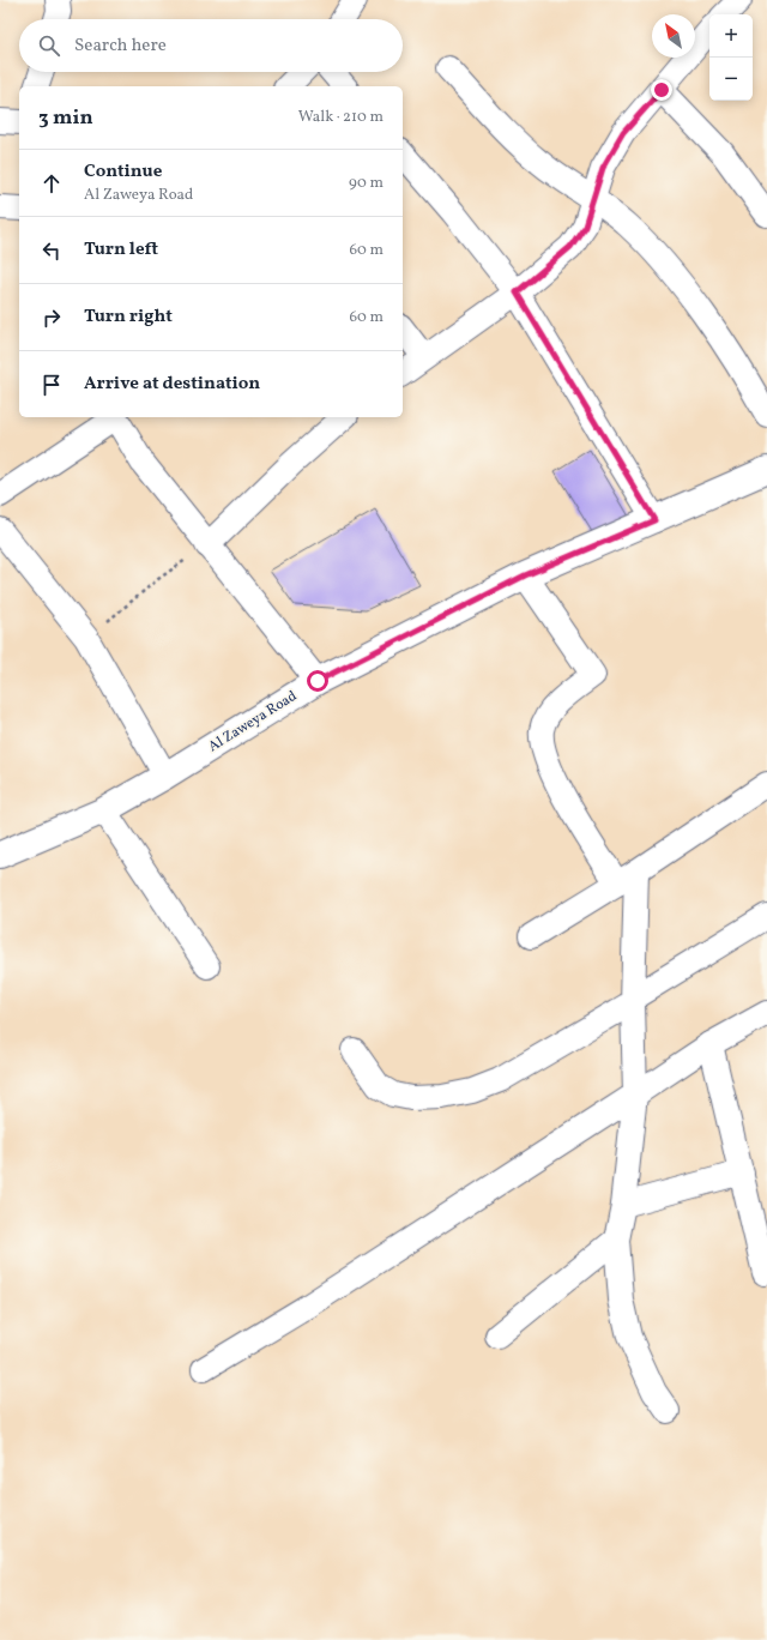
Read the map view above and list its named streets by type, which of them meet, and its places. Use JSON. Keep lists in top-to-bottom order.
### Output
{
  "streets": {
    "street": ["Al Zaweya Road"]
  },
  "north": "top left",
  "page": {
    "map_buttons": ["+", "−"],
    "search": "Search here",
    "heading": ["3 min", "Walk · 210 m"],
    "list": [
      ["Continue", "Al Zaweya Road", "90 m"],
      ["Turn left", "60 m"],
      ["Turn right", "60 m"],
      "Arrive at destination"
    ]
  }
}
